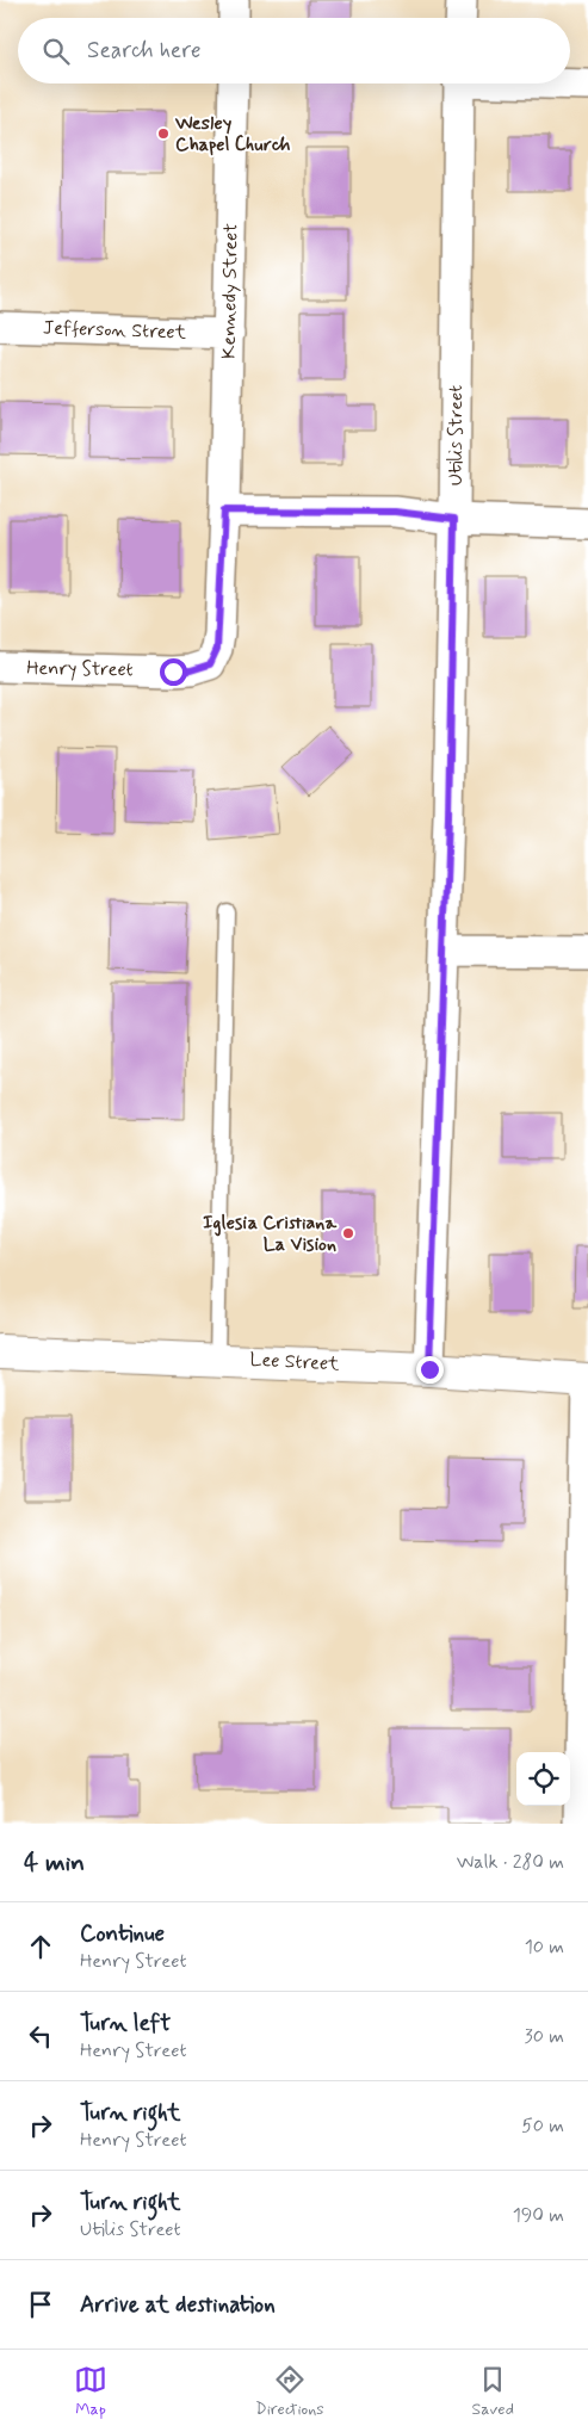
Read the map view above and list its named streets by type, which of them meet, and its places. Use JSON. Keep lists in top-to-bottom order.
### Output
{
  "streets": {
    "main road": ["Lee Street"],
    "street": [
      "Kennedy Street",
      "Jefferson Street",
      "Utilis Street",
      "Henry Street"
    ]
  },
  "crossings": [
    ["Kennedy Street", "Jefferson Street"],
    ["Kennedy Street", "Henry Street"],
    ["Utilis Street", "Lee Street"]
  ],
  "places": ["Wesley Chapel Church", "Iglesia Cristiana La Vision"],
  "page": {
    "search": "Search here",
    "heading": ["4 min", "Walk · 280 m"],
    "list": [
      ["Continue", "Henry Street", "10 m"],
      ["Turn left", "Henry Street", "30 m"],
      ["Turn right", "Henry Street", "50 m"],
      ["Turn right", "Utilis Street", "190 m"],
      "Arrive at destination"
    ],
    "nav": ["Map", "Directions", "Saved"]
  }
}
